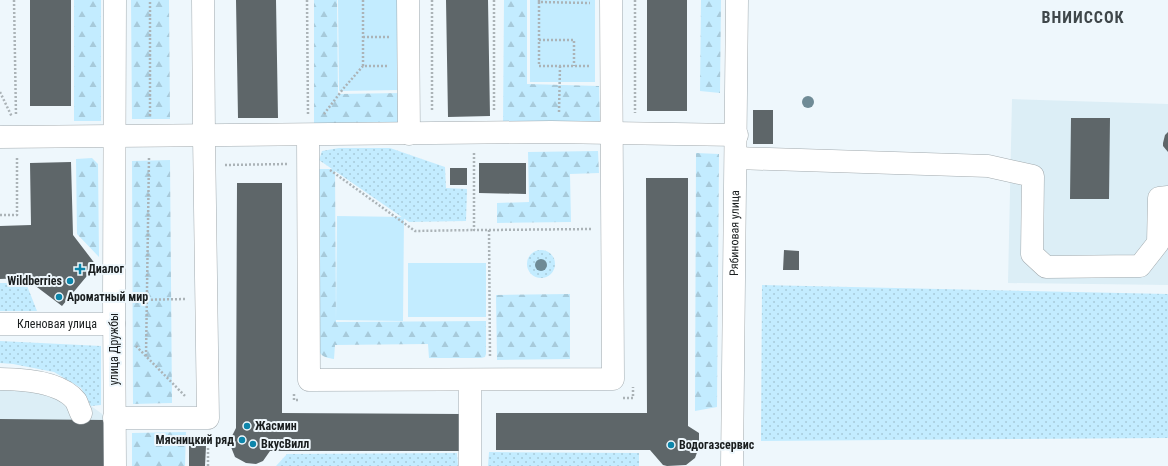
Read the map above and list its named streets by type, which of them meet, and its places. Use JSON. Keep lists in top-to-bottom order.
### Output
{
  "streets": {
    "street": ["Рябиновая улица", "Кленовая улица", "улица Дружбы"]
  },
  "crossings": [
    ["Кленовая улица", "улица Дружбы"]
  ],
  "districts": ["ВНИИССОК"],
  "places": {
    "health": ["Диалог"],
    "other": [
      "Wildberries",
      "Ароматный мир",
      "Жасмин",
      "Мясницкий ряд",
      "ВкусВилл",
      "Водогазсервис"
    ]
  }
}
